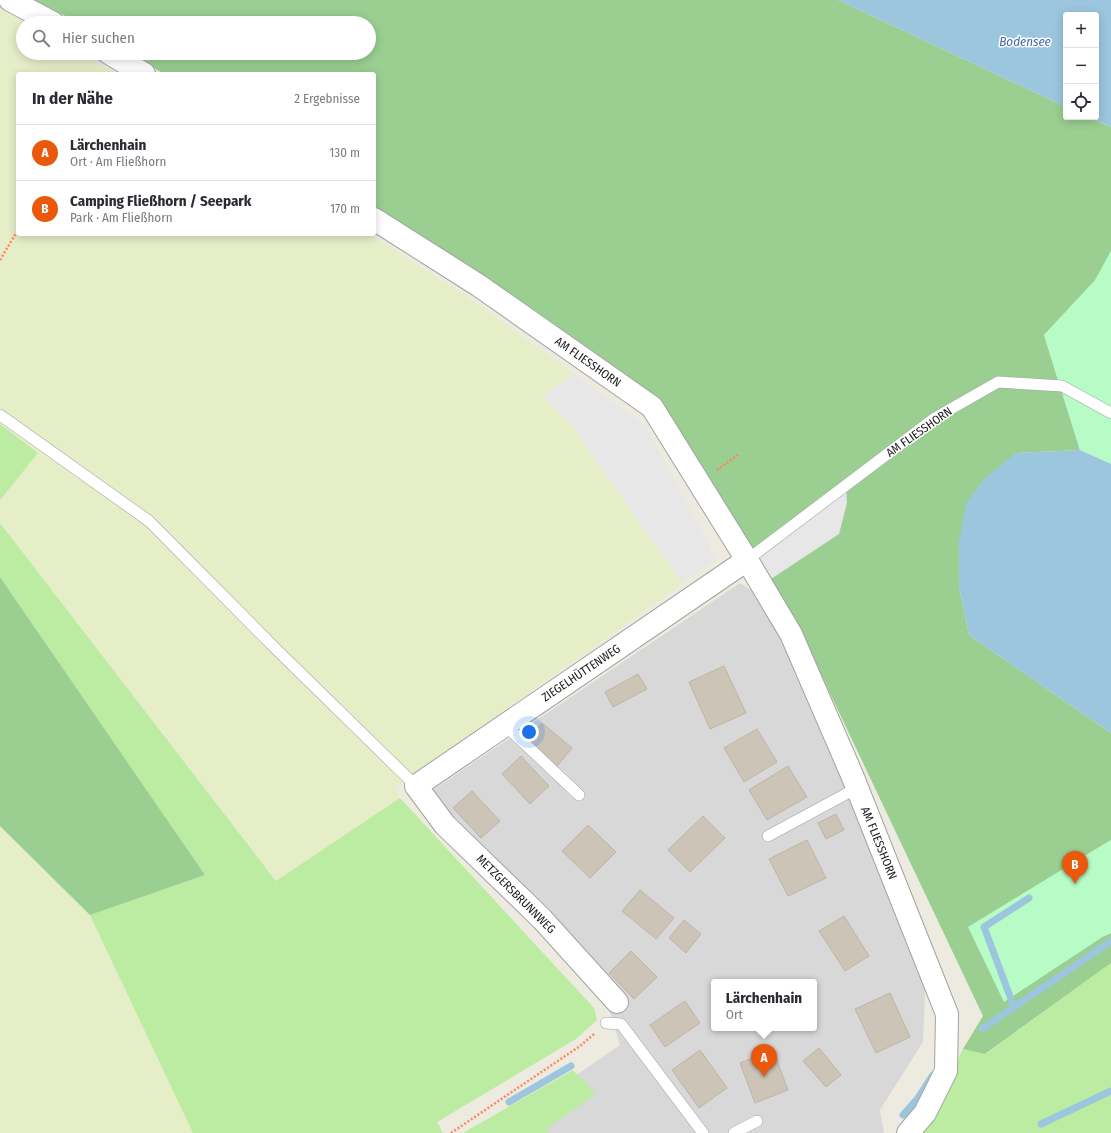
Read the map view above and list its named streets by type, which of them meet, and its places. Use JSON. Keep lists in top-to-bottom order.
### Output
{
  "streets": {
    "street": ["AM FLIESSHORN", "ZIEGELHÜTTENWEG", "METZGERSBRUNNWEG"]
  },
  "crossings": [
    ["AM FLIESSHORN", "ZIEGELHÜTTENWEG"],
    ["ZIEGELHÜTTENWEG", "METZGERSBRUNNWEG"]
  ],
  "water": ["Bodensee"],
  "page": {
    "map_buttons": ["+", "−"],
    "search": "Hier suchen",
    "heading": ["In der Nähe", "2 Ergebnisse"],
    "list": [
      {
        "mark": "A",
        "name": "Lärchenhain",
        "note": "Ort · Am Fließhorn",
        "value": "130 m"
      },
      {
        "mark": "B",
        "name": "Camping Fließhorn / Seepark",
        "note": "Park · Am Fließhorn",
        "value": "170 m"
      }
    ],
    "pins": ["B", "A"],
    "popup": ["Lärchenhain", "Ort"]
  }
}
